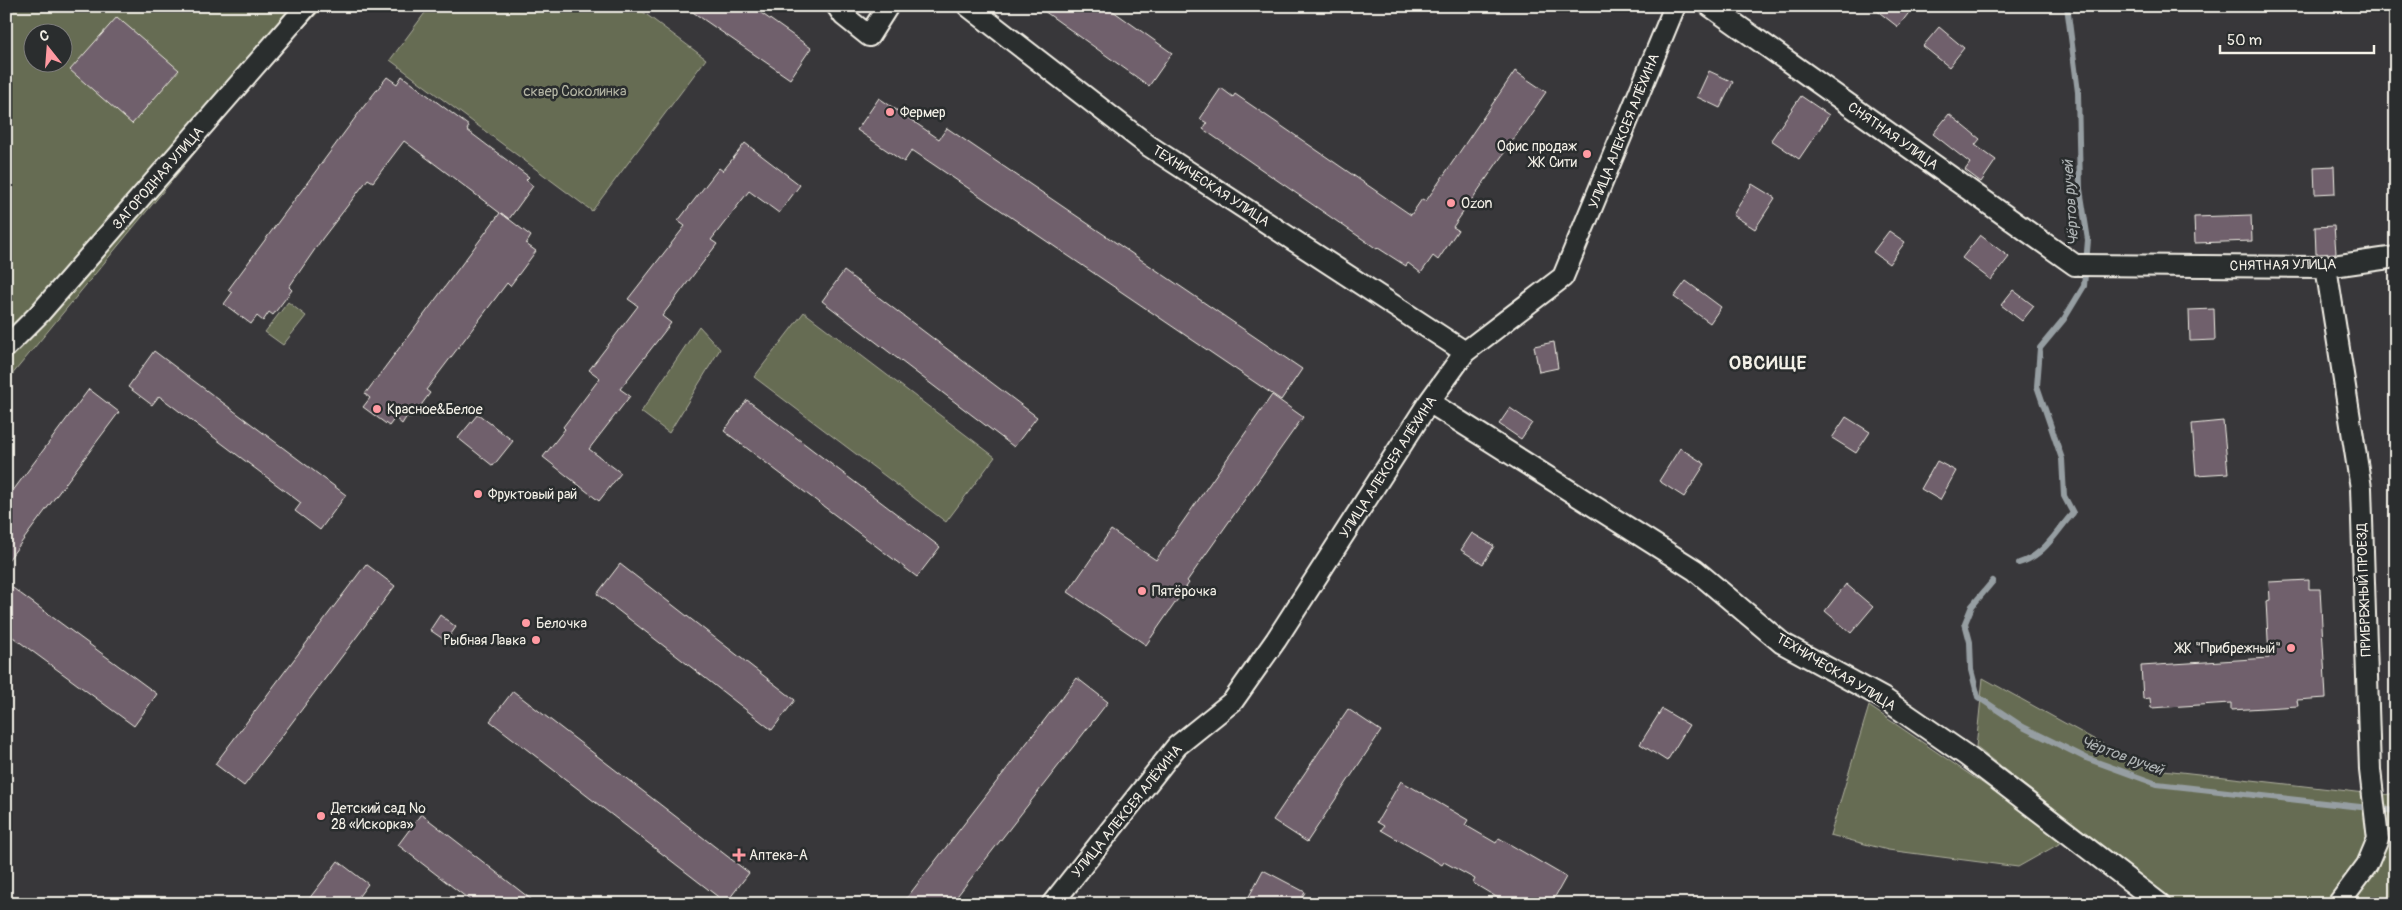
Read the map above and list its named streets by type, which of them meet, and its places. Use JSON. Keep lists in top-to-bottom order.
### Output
{
  "streets": {
    "street": [
      "УЛИЦА АЛЕКСЕЯ АЛЁХИНА",
      "СНЯТНАЯ УЛИЦА",
      "ЗАГОРОДНАЯ УЛИЦА",
      "ТЕХНИЧЕСКАЯ УЛИЦА",
      "ПРИБРЕЖНЫЙ ПРОЕЗД"
    ]
  },
  "crossings": [
    ["УЛИЦА АЛЕКСЕЯ АЛЁХИНА", "ТЕХНИЧЕСКАЯ УЛИЦА"],
    ["СНЯТНАЯ УЛИЦА", "ПРИБРЕЖНЫЙ ПРОЕЗД"]
  ],
  "districts": ["ОВСИЩЕ"],
  "water": ["Чёртов ручей"],
  "parks": ["сквер Соколинка"],
  "places": {
    "other": [
      "Фермер",
      "Офис продаж ЖК Сити",
      "Ozon",
      "Красное&Белое",
      "Фруктовый рай",
      "Пятёрочка",
      "Белочка",
      "Рыбная Лавка",
      "ЖК \"Прибрежный\"",
      "Детский сад № 28 «Искорка»"
    ],
    "health": ["Аптека-А"]
  },
  "scale_bar": "50 m",
  "north": "top"
}
